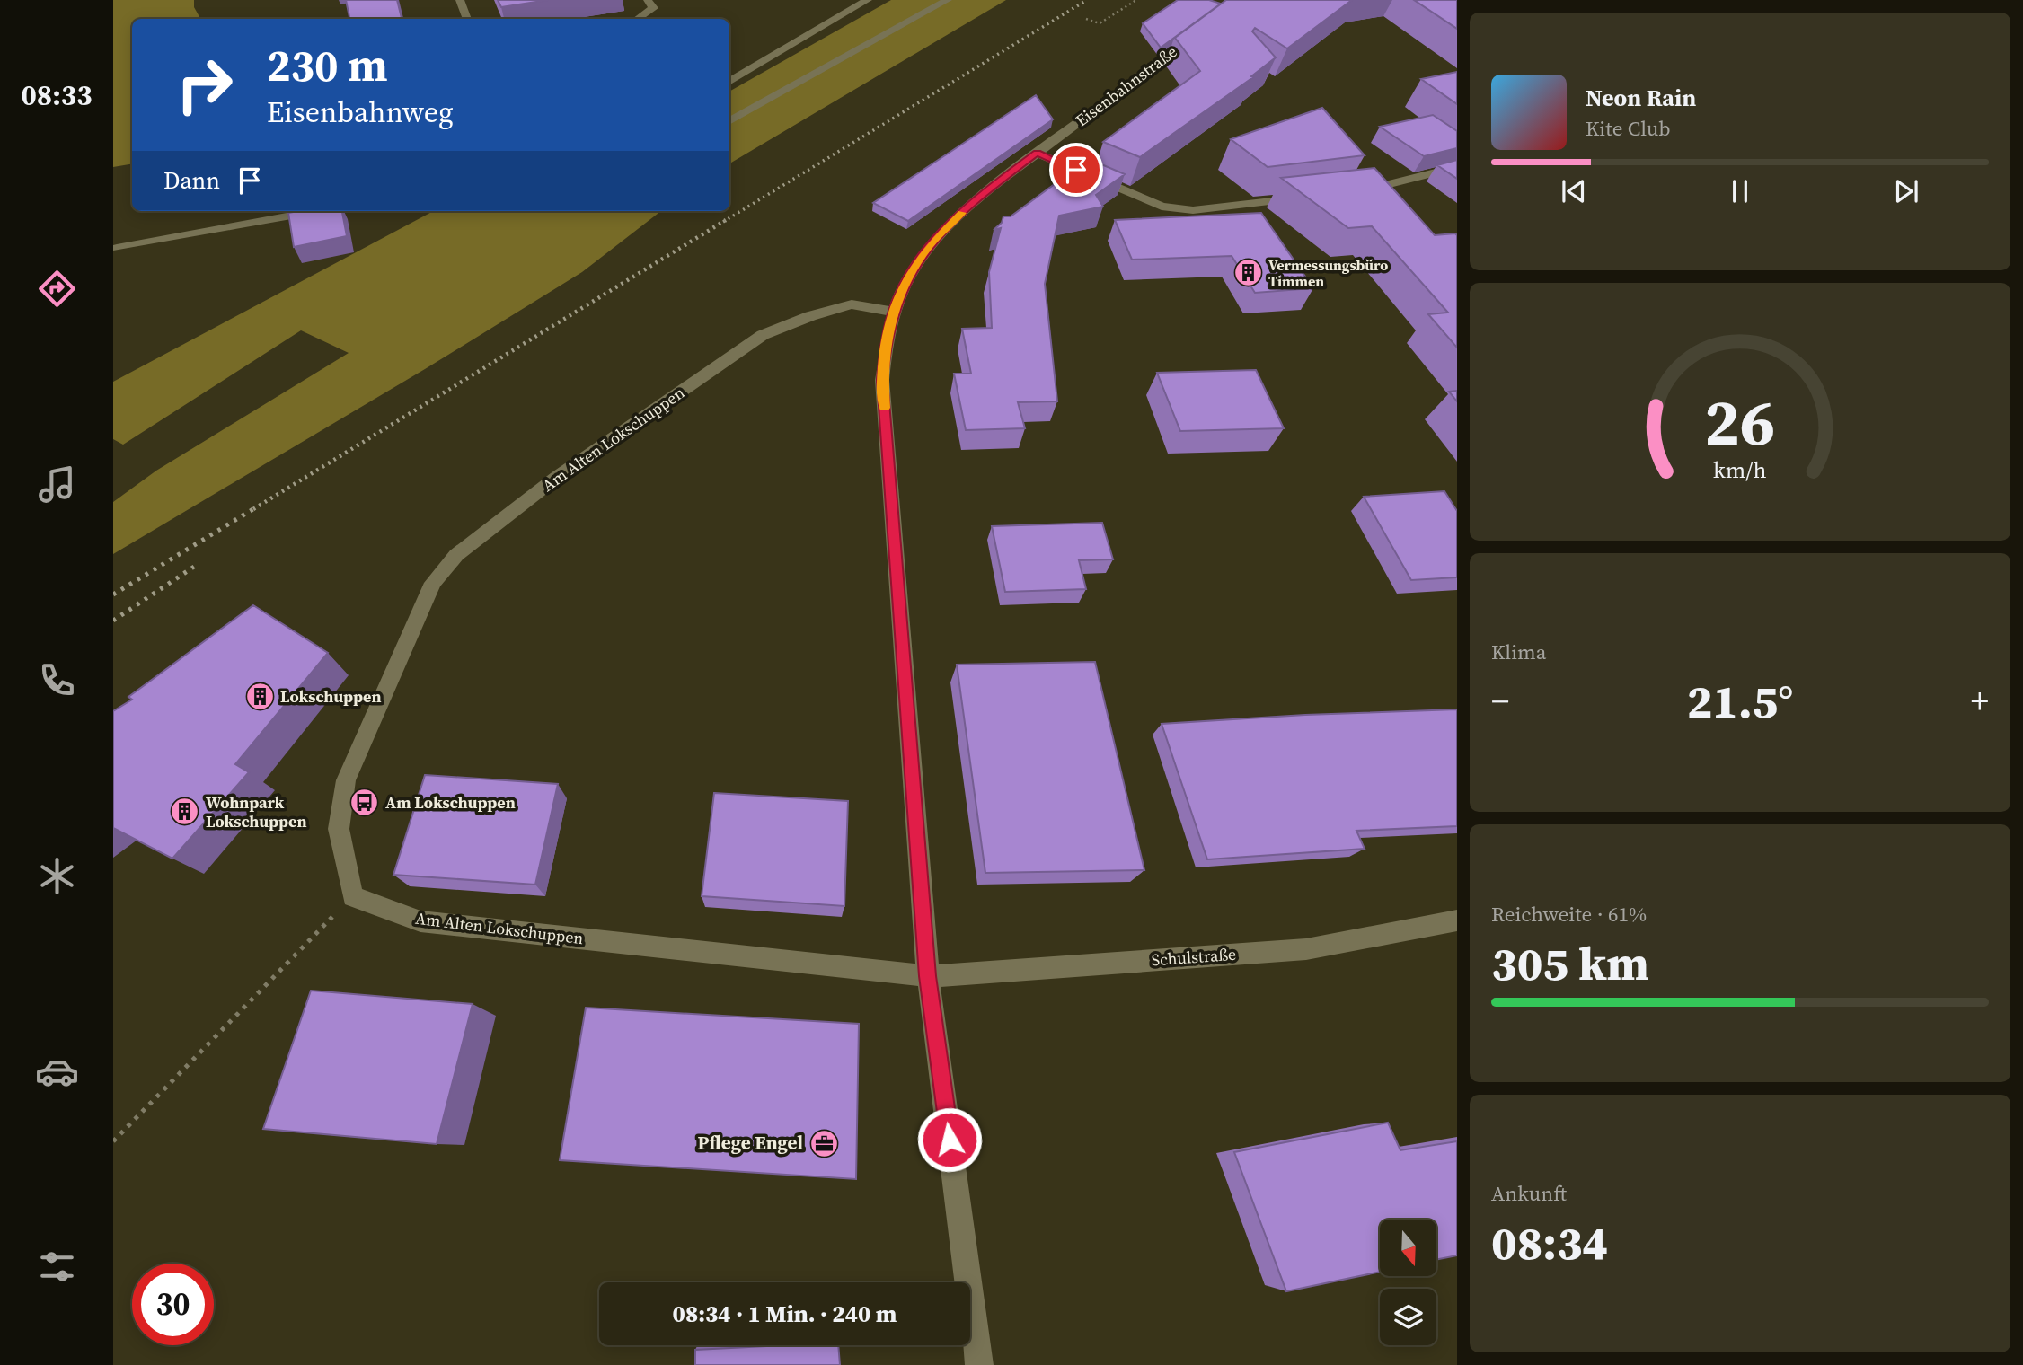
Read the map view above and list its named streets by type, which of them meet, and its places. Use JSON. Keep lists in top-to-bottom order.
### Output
{
  "streets": {
    "street": ["Eisenbahnstraße", "Am Alten Lokschuppen", "Schulstraße"]
  },
  "crossings": [
    ["Eisenbahnstraße", "Am Alten Lokschuppen"],
    ["Eisenbahnstraße", "Schulstraße"],
    ["Am Alten Lokschuppen", "Schulstraße"]
  ],
  "places": {
    "building": ["Vermessungsbüro Timmen", "Lokschuppen", "Wohnpark Lokschuppen"],
    "bus stop": ["Am Lokschuppen"],
    "office": ["Pflege Engel"]
  },
  "north": "bottom",
  "page": {
    "tabs": "08:33",
    "turn": ["230 m", "Eisenbahnweg"],
    "song": ["Neon Rain", "Kite Club"],
    "then": "Dann",
    "tile": [
      "Klima",
      ["Reichweite · 61%", "305 km"],
      ["Ankunft", "08:34"]
    ],
    "heat": ["−", "21.5°", "+"],
    "limit": "30",
    "trip": "08:34 · 1 Min. · 240 m",
    "gauge": ["26", "km/h"]
  }
}
